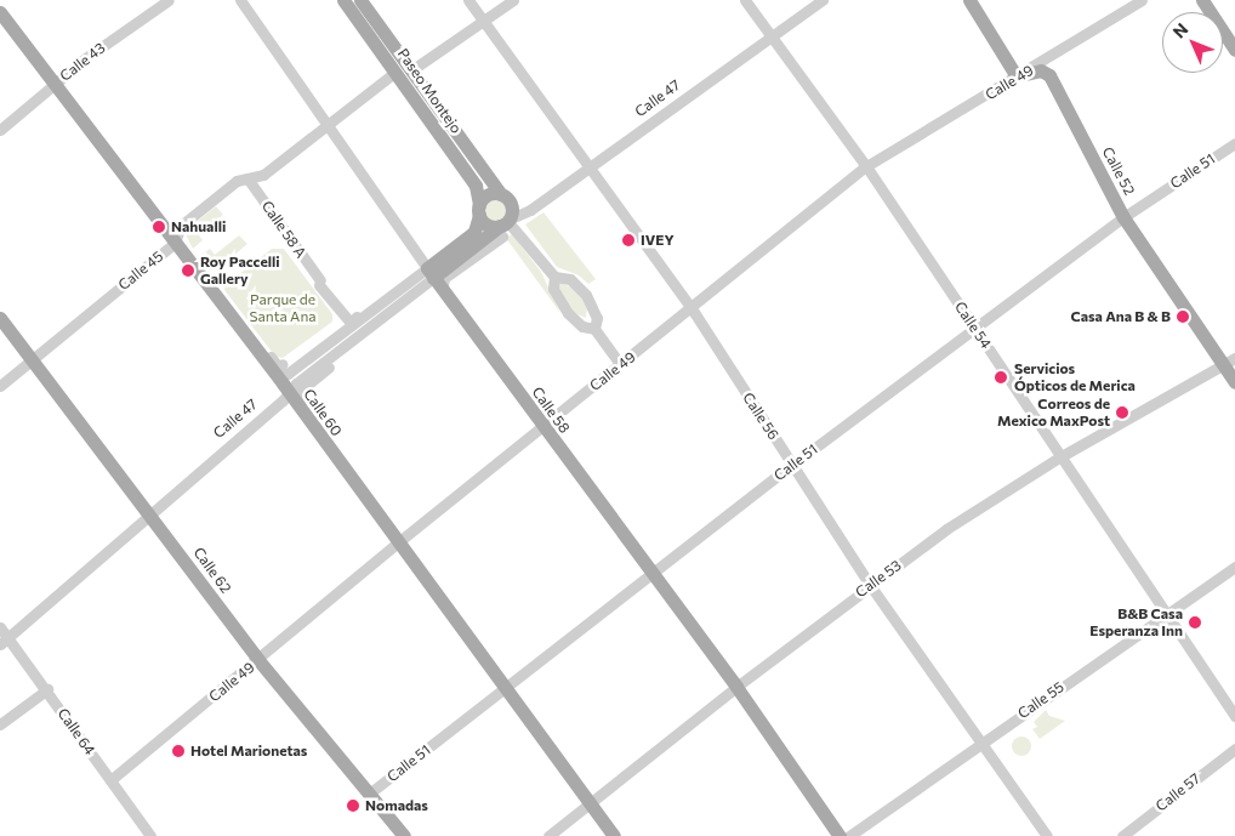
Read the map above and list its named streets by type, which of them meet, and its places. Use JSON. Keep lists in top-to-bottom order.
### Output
{
  "streets": {
    "main road": [
      "Paseo Montejo",
      "Calle 47",
      "Calle 52",
      "Calle 58",
      "Calle 60",
      "Calle 62"
    ],
    "street": [
      "Calle 43",
      "Calle 49",
      "Calle 51",
      "Calle 58 A",
      "Calle 45",
      "Calle 54",
      "Calle 56",
      "Calle 53",
      "Calle 55",
      "Calle 64",
      "Calle 57"
    ]
  },
  "crossings": [
    ["Calle 43", "Calle 60"],
    ["Calle 49", "Calle 52"],
    ["Calle 49", "Calle 54"],
    ["Calle 49", "Calle 58"],
    ["Calle 49", "Calle 60"],
    ["Calle 49", "Calle 56"],
    ["Calle 49", "Calle 62"],
    ["Calle 49", "Calle 64"],
    ["Paseo Montejo", "Calle 47"],
    ["Paseo Montejo", "Calle 45"],
    ["Calle 47", "Calle 58 A"],
    ["Calle 47", "Calle 54"],
    ["Calle 47", "Calle 58"],
    ["Calle 47", "Calle 60"],
    ["Calle 47", "Calle 56"],
    ["Calle 47", "Calle 62"],
    ["Calle 47", "Calle 64"],
    ["Calle 52", "Calle 51"],
    ["Calle 52", "Calle 53"],
    ["Calle 51", "Calle 54"],
    ["Calle 51", "Calle 58"],
    ["Calle 51", "Calle 60"],
    ["Calle 51", "Calle 56"],
    ["Calle 51", "Calle 62"],
    ["Calle 58 A", "Calle 45"],
    ["Calle 58 A", "Calle 58"],
    ["Calle 45", "Calle 58"],
    ["Calle 45", "Calle 60"],
    ["Calle 45", "Calle 62"],
    ["Calle 54", "Calle 53"],
    ["Calle 54", "Calle 55"],
    ["Calle 58", "Calle 53"],
    ["Calle 60", "Calle 53"],
    ["Calle 56", "Calle 53"],
    ["Calle 56", "Calle 55"]
  ],
  "parks": ["Parque de Santa Ana"],
  "places": [
    "Nahualli",
    "IVEY",
    "Roy Paccelli Gallery",
    "Casa Ana B & B",
    "Servicios Ópticos de Merica",
    "Correos de Mexico MaxPost",
    "B&B Casa Esperanza Inn",
    "Hotel Marionetas",
    "Nomadas"
  ],
  "north": "top left"
}
